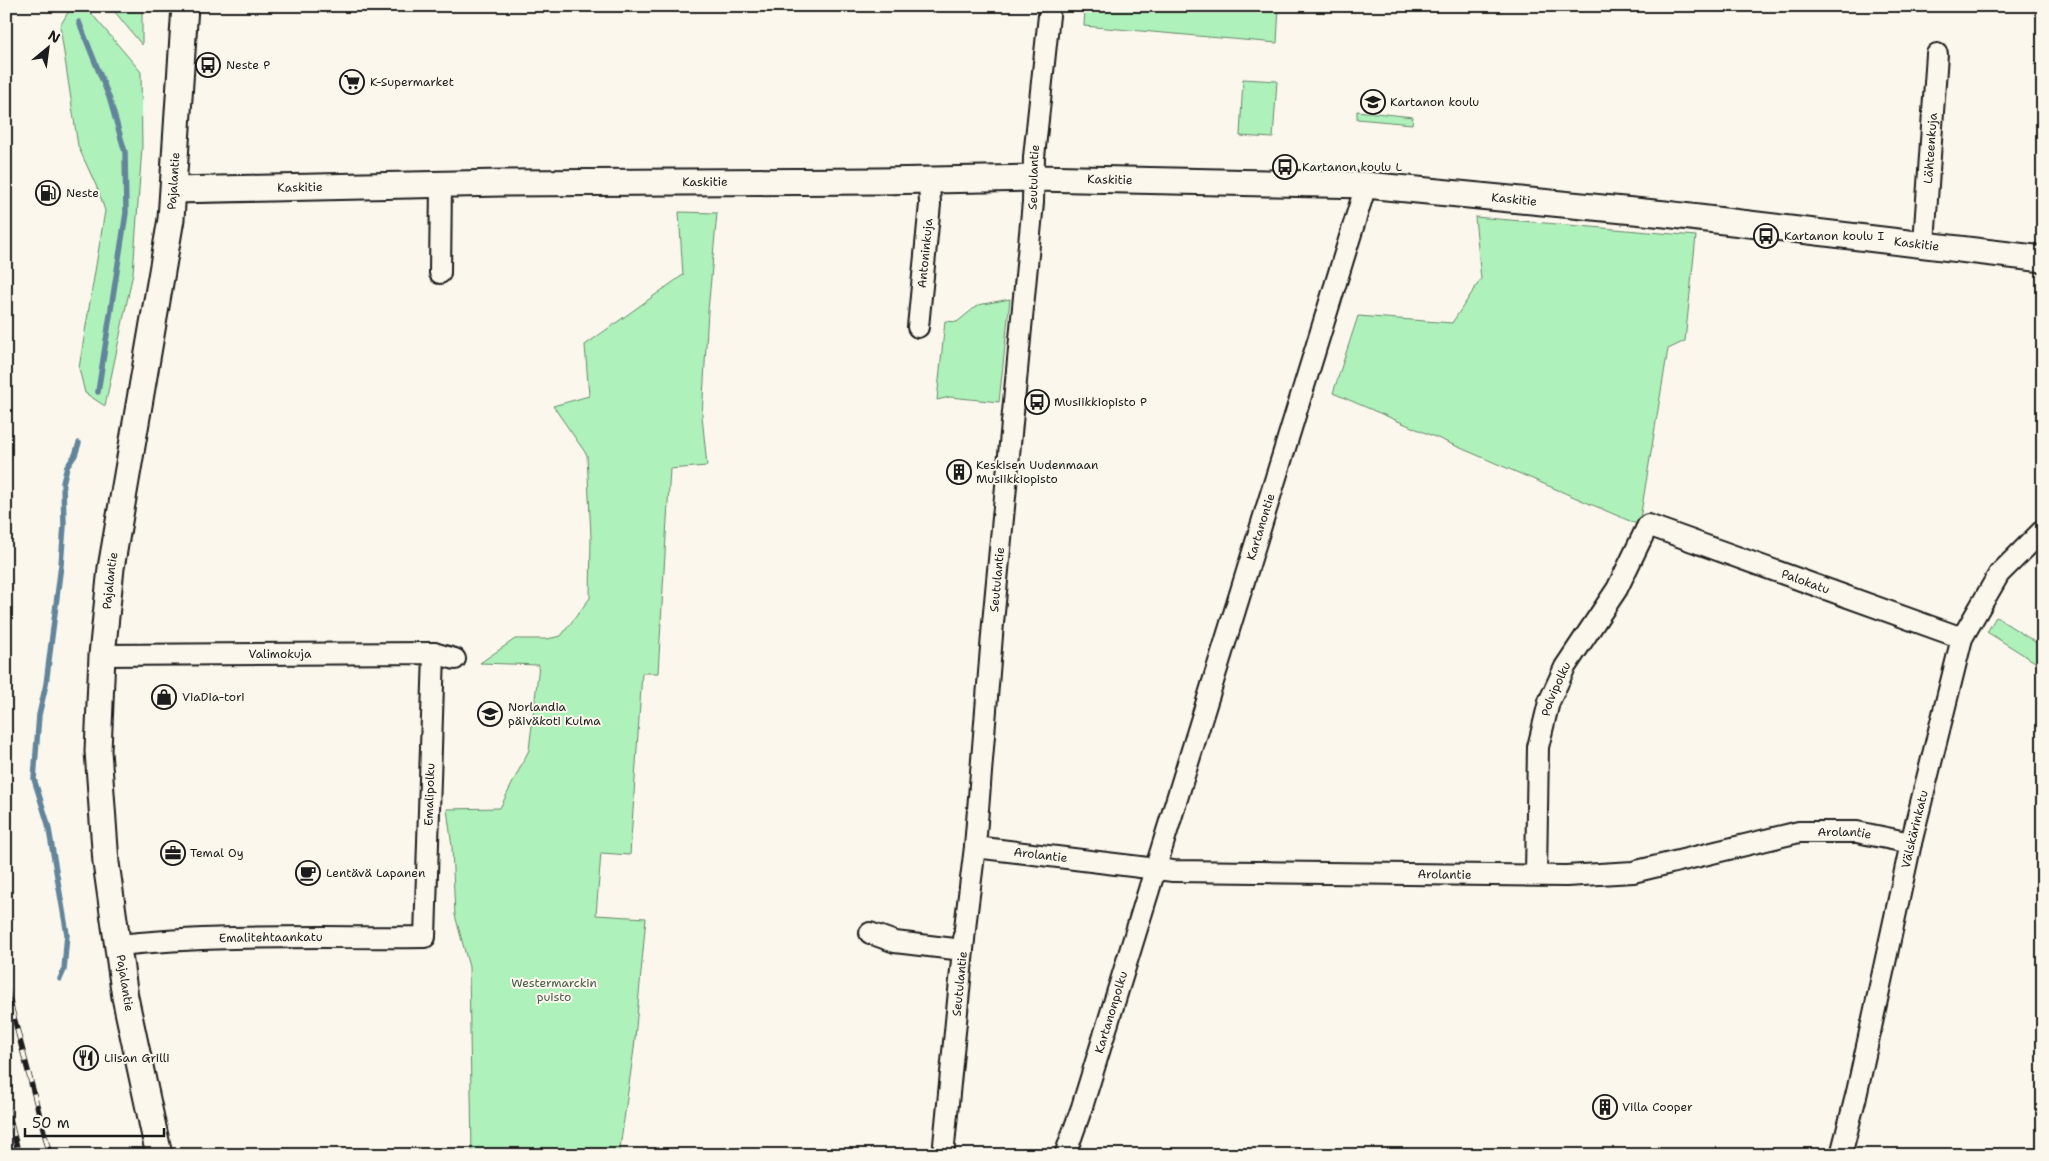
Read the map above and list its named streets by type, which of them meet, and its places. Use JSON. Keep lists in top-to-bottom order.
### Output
{
  "streets": {
    "street": [
      "Lähteenkuja",
      "Seutulantie",
      "Kaskitie",
      "Pajalantie",
      "Antoninkuja",
      "Kartanontie",
      "Palokatu",
      "Valimokuja",
      "Polvipolku",
      "Emalipolku",
      "Välskärinkatu",
      "Arolantie",
      "Emalitehtaankatu",
      "Kartanonpolku"
    ]
  },
  "crossings": [
    ["Lähteenkuja", "Kaskitie"],
    ["Seutulantie", "Kaskitie"],
    ["Seutulantie", "Arolantie"],
    ["Kaskitie", "Pajalantie"],
    ["Kaskitie", "Antoninkuja"],
    ["Kaskitie", "Kartanontie"],
    ["Pajalantie", "Valimokuja"],
    ["Pajalantie", "Emalitehtaankatu"],
    ["Kartanontie", "Arolantie"],
    ["Kartanontie", "Kartanonpolku"],
    ["Palokatu", "Polvipolku"],
    ["Palokatu", "Välskärinkatu"],
    ["Valimokuja", "Emalipolku"],
    ["Polvipolku", "Arolantie"],
    ["Emalipolku", "Emalitehtaankatu"],
    ["Välskärinkatu", "Arolantie"],
    ["Arolantie", "Kartanonpolku"]
  ],
  "parks": ["Westermarckin puisto"],
  "places": {
    "bus stop": [
      "Neste P",
      "Kartanon koulu L",
      "Kartanon koulu I",
      "Musiikkiopisto P"
    ],
    "supermarket": ["K-Supermarket"],
    "school or university": ["Kartanon koulu", "Norlandia päiväkoti Kulma"],
    "fuel station": ["Neste"],
    "building": ["Keskisen Uudenmaan Musiikkiopisto", "Villa Cooper"],
    "shop": ["ViaDia-tori"],
    "office": ["Temal Oy"],
    "cafe": ["Lentävä Lapanen"],
    "restaurant": ["Liisan Grilli"]
  },
  "scale_bar": "50 m",
  "north": "top right"
}
